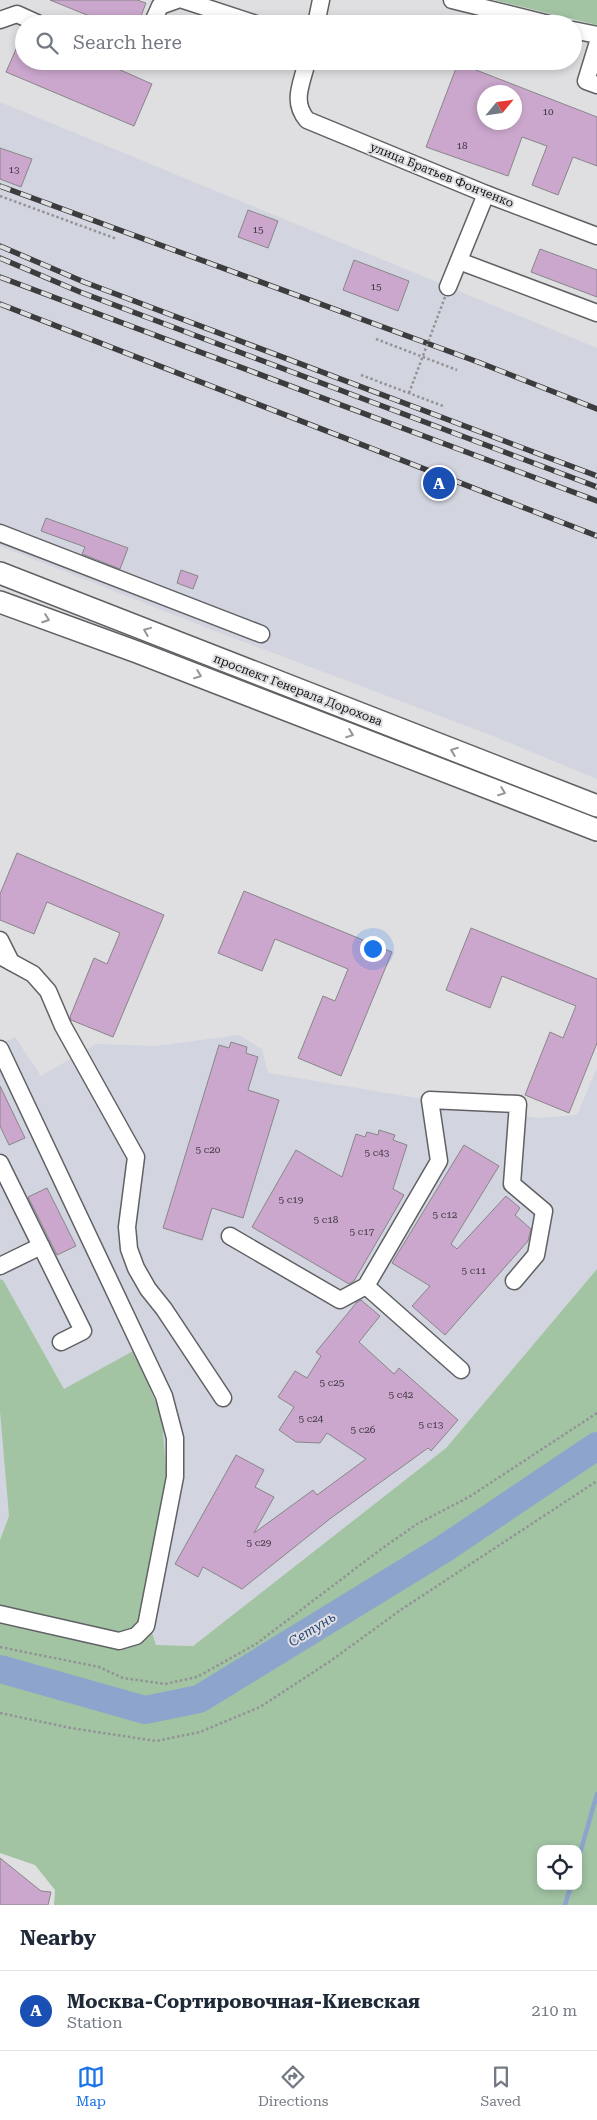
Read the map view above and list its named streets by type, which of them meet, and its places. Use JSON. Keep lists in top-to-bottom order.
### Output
{
  "streets": {
    "main road": ["проспект Генерала Дорохова"],
    "street": ["улица Братьев Фонченко"]
  },
  "water": ["Сетунь"],
  "house_numbers": [
    "10",
    "18",
    "13",
    "15",
    "15",
    "5 с20",
    "5 с43",
    "5 с19",
    "5 с12",
    "5 с18",
    "5 с17",
    "5 с11",
    "5 с25",
    "5 с42",
    "5 с24",
    "5 с13",
    "5 с26",
    "5 с29"
  ],
  "north": "top right",
  "page": {
    "search": "Search here",
    "pins": "A",
    "heading": "Nearby",
    "list": [
      {
        "mark": "A",
        "name": "Москва-Сортировочная-Киевская",
        "note": "Station",
        "value": "210 m"
      }
    ],
    "nav": ["Map", "Directions", "Saved"]
  }
}
